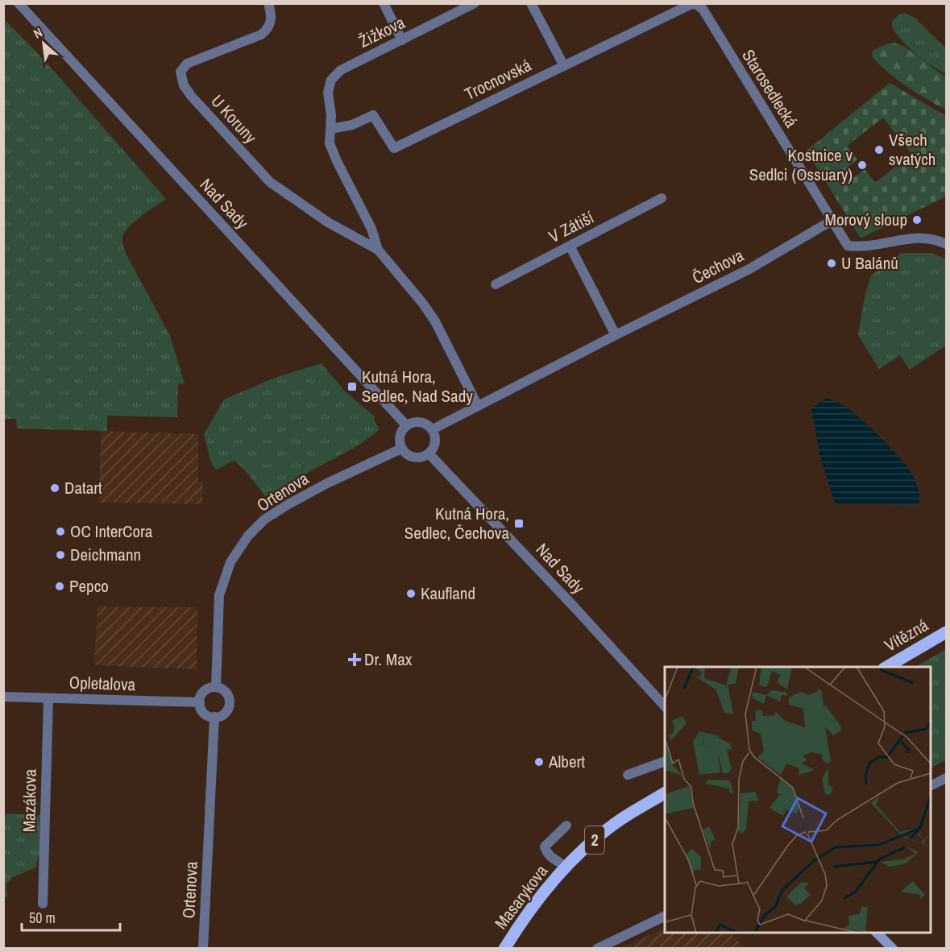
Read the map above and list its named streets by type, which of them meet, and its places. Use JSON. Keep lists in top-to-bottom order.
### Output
{
  "streets": {
    "main road": ["Vítězná", "2", "Masarykova"],
    "street": [
      "Žižkova",
      "Trocnovská",
      "Starosedlecká",
      "U Koruny",
      "Nad Sady",
      "V Zátiší",
      "Čechova",
      "Ortenova",
      "Opletalova",
      "Mazákova"
    ]
  },
  "crossings": [
    ["Žižkova", "U Koruny"],
    ["Trocnovská", "Starosedlecká"],
    ["Trocnovská", "U Koruny"],
    ["Starosedlecká", "Čechova"],
    ["U Koruny", "Čechova"],
    ["Nad Sady", "Čechova"],
    ["Nad Sady", "Ortenova"],
    ["Čechova", "Ortenova"],
    ["Ortenova", "Opletalova"],
    ["Opletalova", "Mazákova"]
  ],
  "places": {
    "other": [
      "Všech svatých",
      "Kostnice v Sedlci (Ossuary)",
      "Morový sloup",
      "U Balánů",
      "Datart",
      "OC InterCora",
      "Deichmann",
      "Pepco",
      "Kaufland",
      "Albert"
    ],
    "transit": ["Kutná Hora, Sedlec, Nad Sady", "Kutná Hora, Sedlec, Čechova"],
    "health": ["Dr. Max"]
  },
  "scale_bar": "50 m",
  "north": "top left"
}
